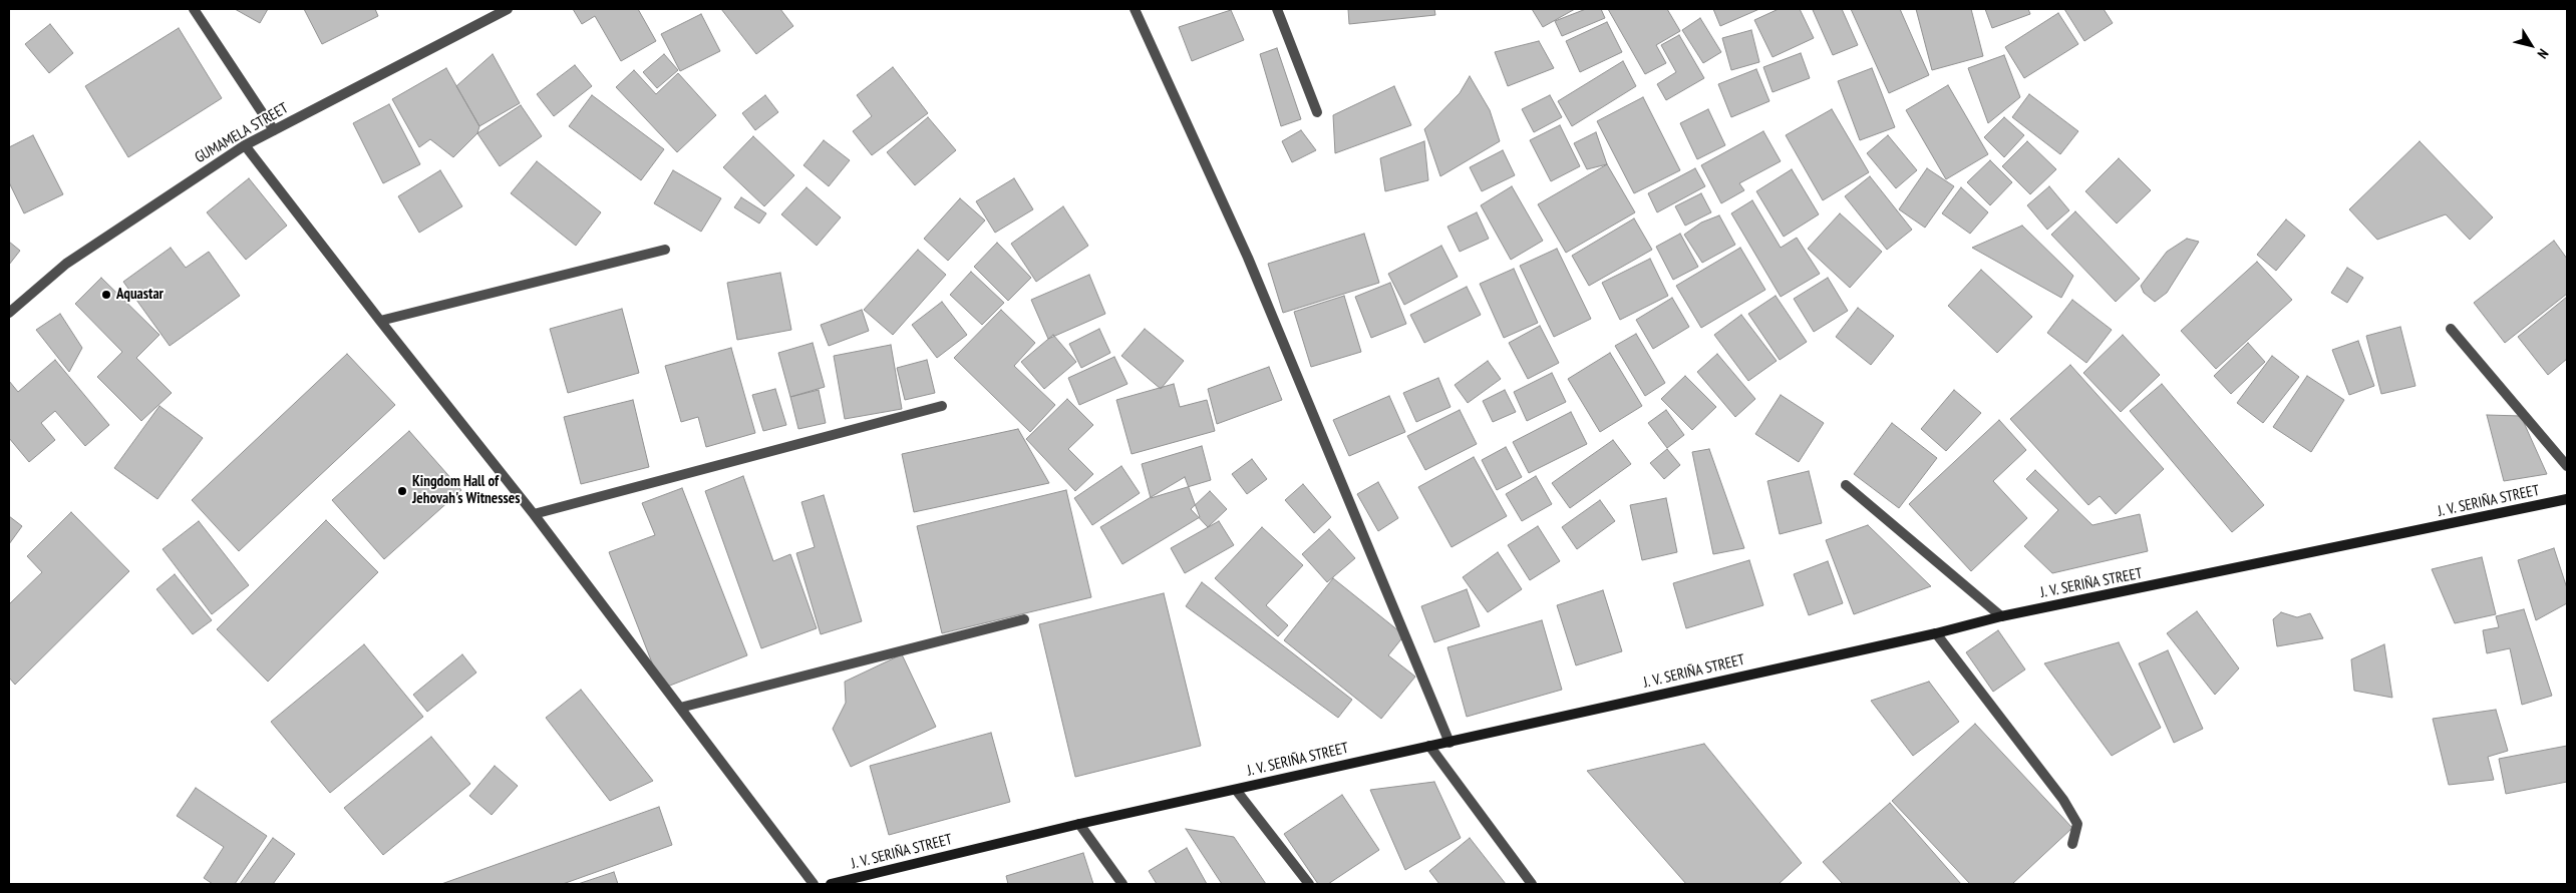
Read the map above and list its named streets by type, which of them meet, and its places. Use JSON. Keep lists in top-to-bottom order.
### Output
{
  "streets": {
    "main road": ["J. V. SERIÑA STREET"],
    "street": ["GUMAMELA STREET"]
  },
  "places": ["Aquastar", "Kingdom Hall of Jehovah's Witnesses"],
  "north": "bottom right"
}
